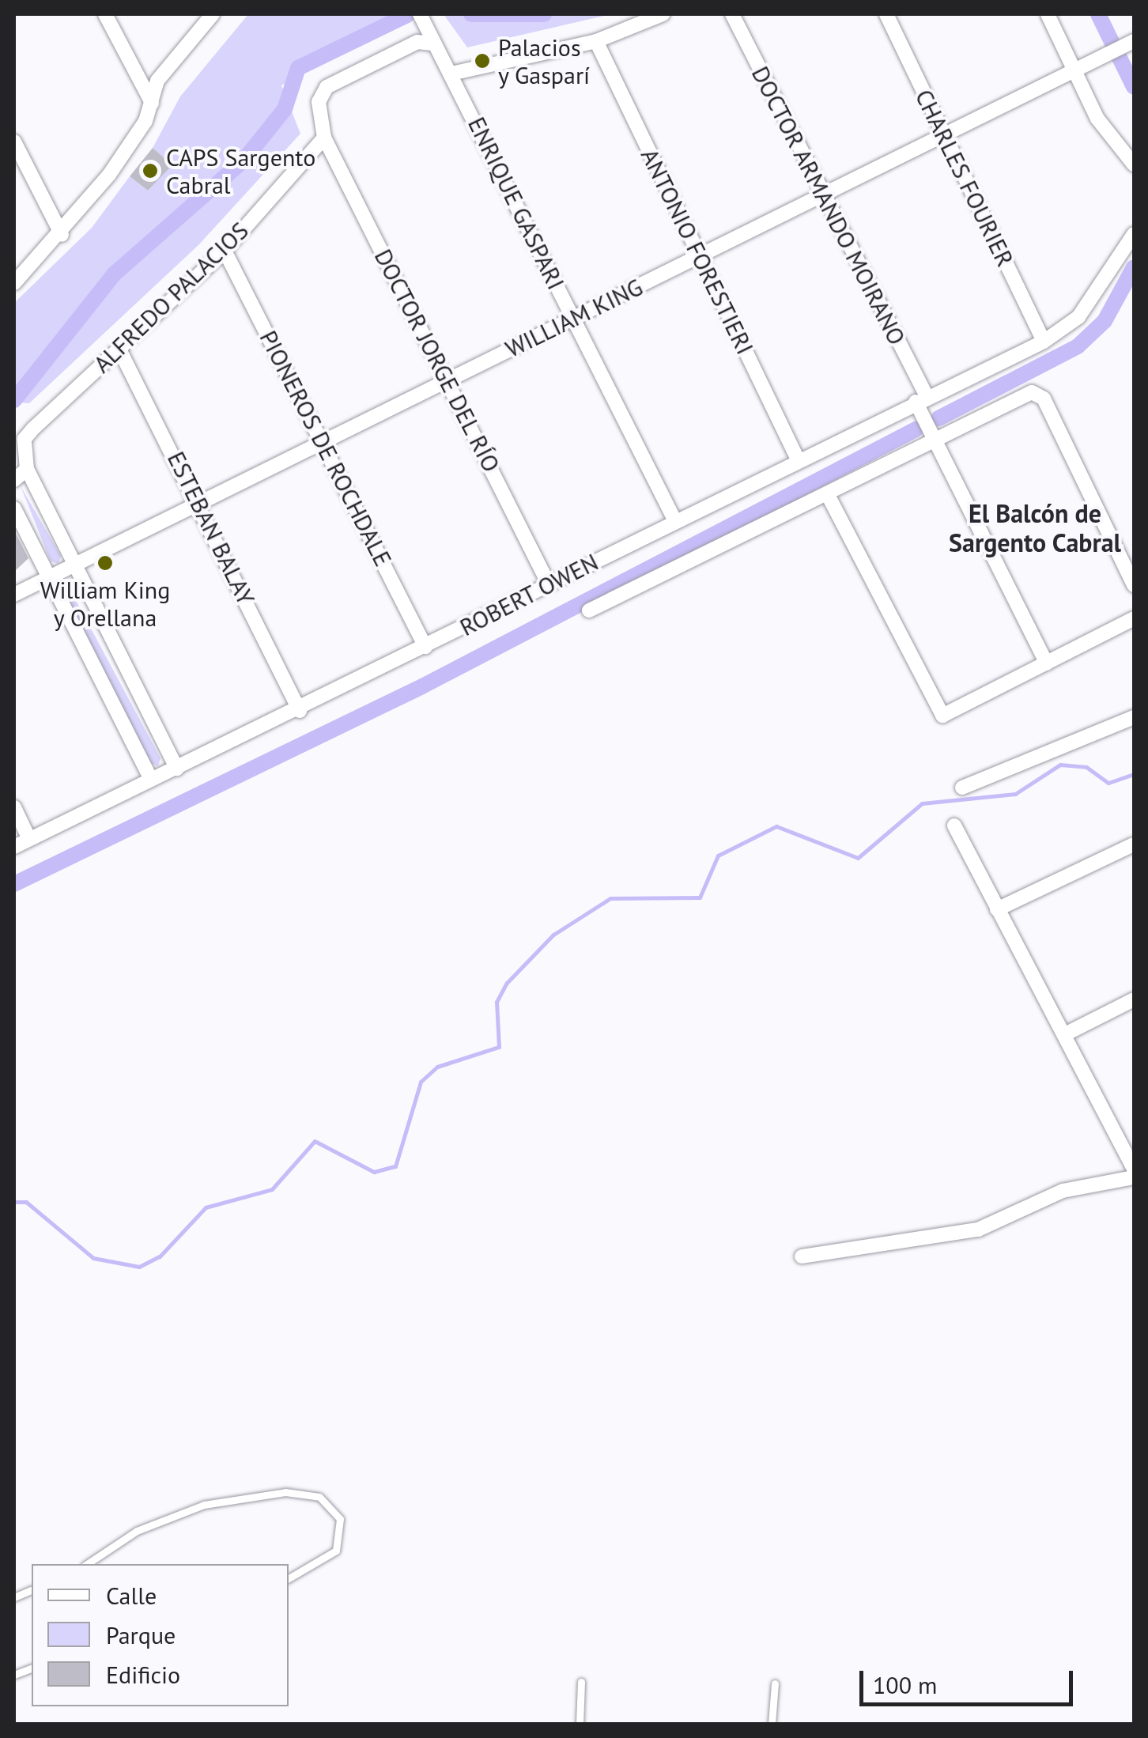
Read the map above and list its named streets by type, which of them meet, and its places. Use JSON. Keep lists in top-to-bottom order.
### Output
{
  "streets": {
    "street": [
      "CHARLES FOURIER",
      "ENRIQUE GASPARI",
      "DOCTOR ARMANDO MOIRANO",
      "ANTONIO FORESTIERI",
      "ALFREDO PALACIOS",
      "WILLIAM KING",
      "DOCTOR JORGE DEL RÍO",
      "PIONEROS DE ROCHDALE",
      "ESTEBAN BALAY",
      "ROBERT OWEN"
    ]
  },
  "crossings": [
    ["CHARLES FOURIER", "WILLIAM KING"],
    ["CHARLES FOURIER", "ROBERT OWEN"],
    ["ENRIQUE GASPARI", "WILLIAM KING"],
    ["ENRIQUE GASPARI", "ROBERT OWEN"],
    ["DOCTOR ARMANDO MOIRANO", "WILLIAM KING"],
    ["DOCTOR ARMANDO MOIRANO", "ROBERT OWEN"],
    ["ANTONIO FORESTIERI", "WILLIAM KING"],
    ["ANTONIO FORESTIERI", "ROBERT OWEN"],
    ["ALFREDO PALACIOS", "DOCTOR JORGE DEL RÍO"],
    ["ALFREDO PALACIOS", "PIONEROS DE ROCHDALE"],
    ["ALFREDO PALACIOS", "ESTEBAN BALAY"],
    ["WILLIAM KING", "DOCTOR JORGE DEL RÍO"],
    ["WILLIAM KING", "PIONEROS DE ROCHDALE"],
    ["WILLIAM KING", "ESTEBAN BALAY"],
    ["DOCTOR JORGE DEL RÍO", "ROBERT OWEN"],
    ["PIONEROS DE ROCHDALE", "ROBERT OWEN"],
    ["ESTEBAN BALAY", "ROBERT OWEN"]
  ],
  "districts": ["El Balcón de Sargento Cabral"],
  "places": ["Palacios y Gasparí", "CAPS Sargento Cabral", "William King y Orellana"],
  "legend": ["Calle", "Parque", "Edificio"],
  "scale_bar": "100 m"
}
